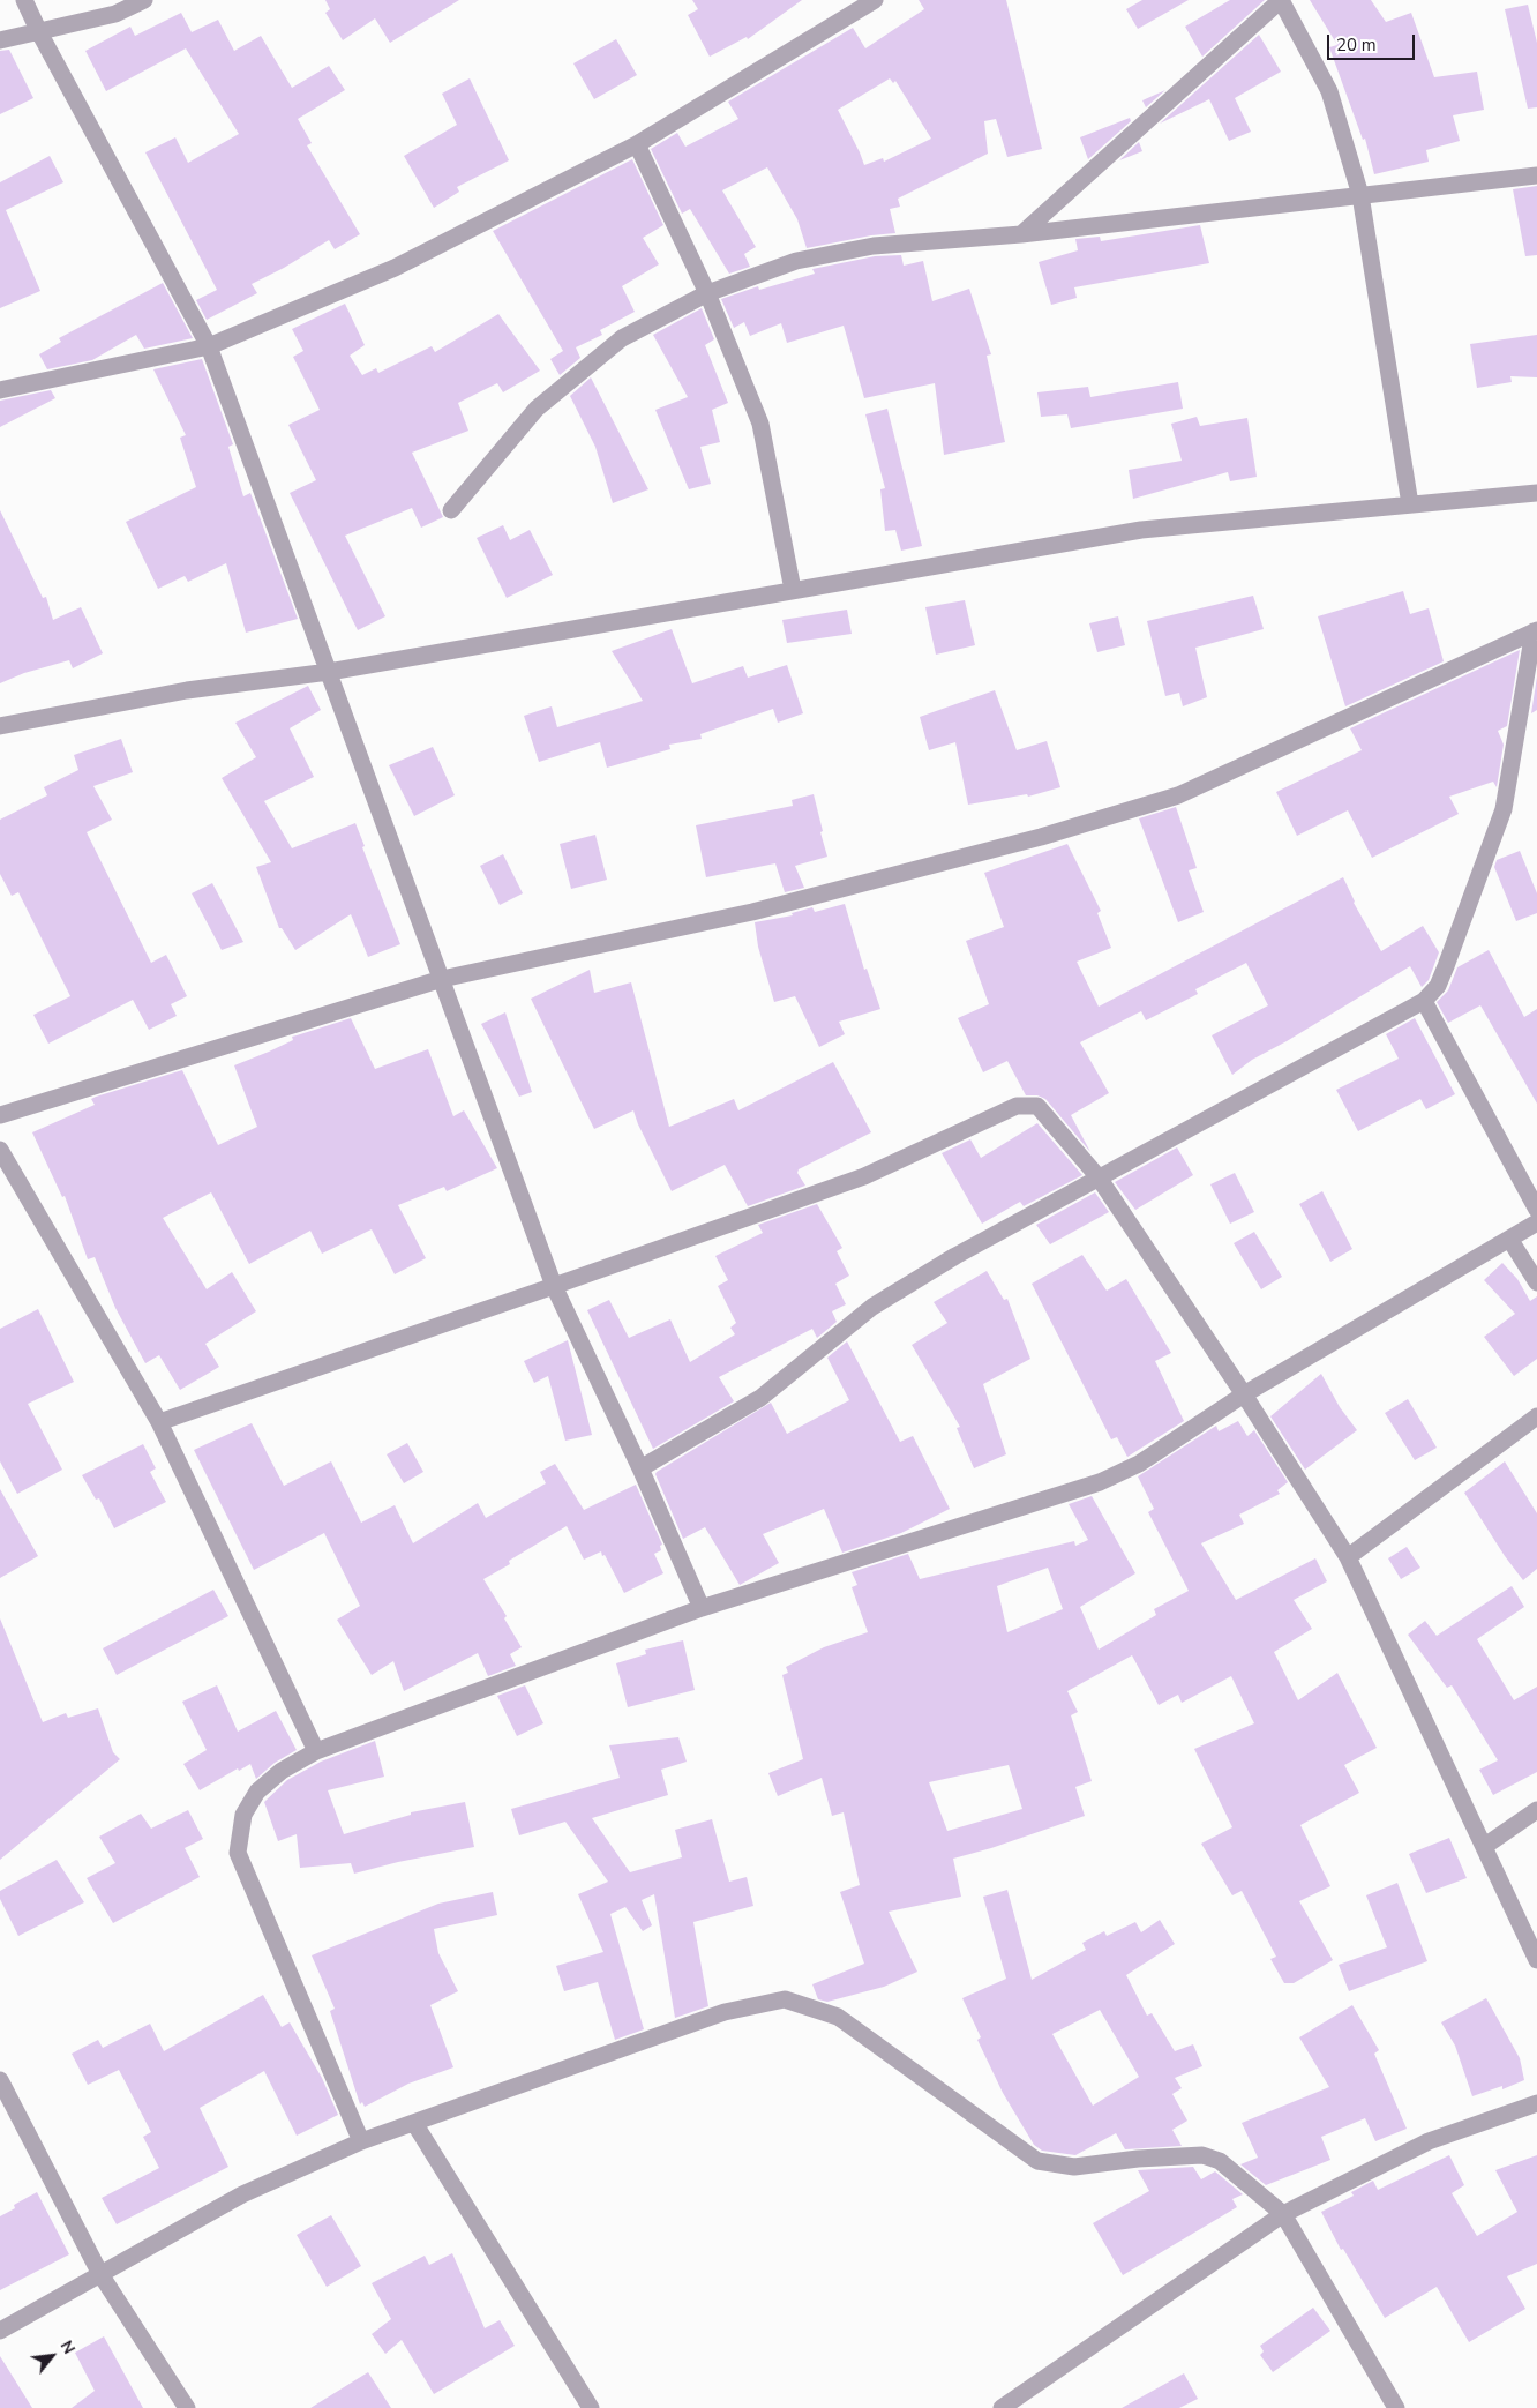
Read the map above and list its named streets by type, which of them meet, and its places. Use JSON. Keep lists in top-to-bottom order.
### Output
{
  "scale_bar": "20 m",
  "north": "top right"
}
